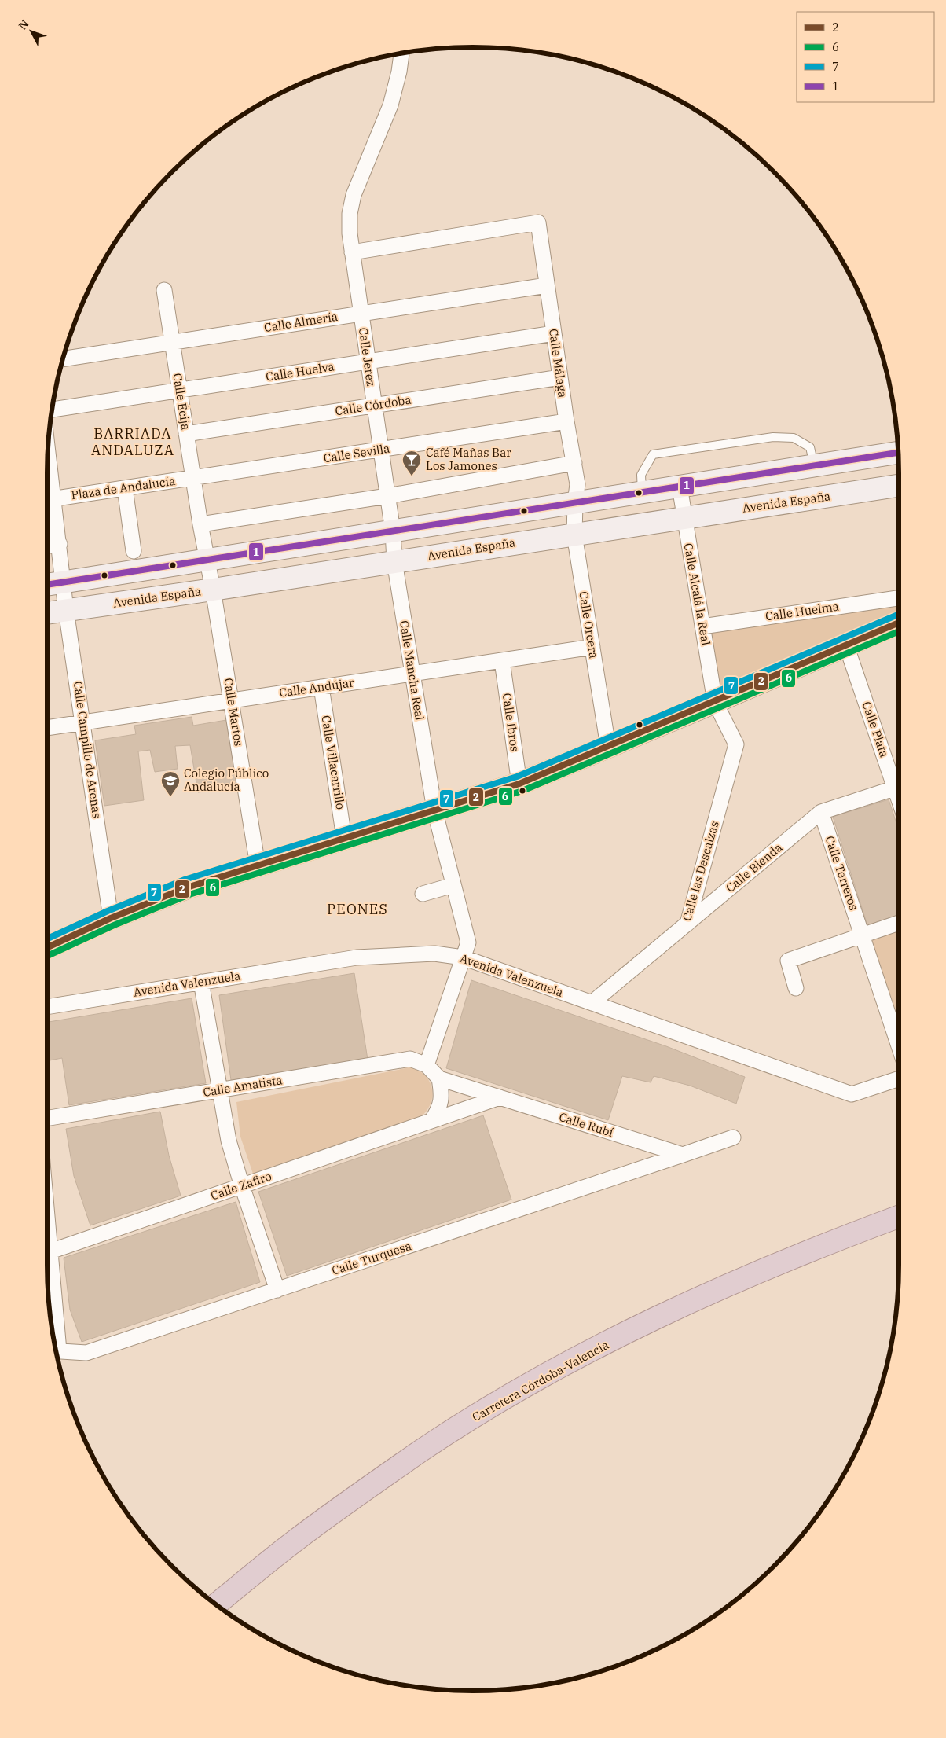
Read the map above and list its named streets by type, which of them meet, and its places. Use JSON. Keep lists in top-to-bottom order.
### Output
{
  "streets": {
    "highway": ["Carretera Córdoba-Valencia"],
    "main road": ["Avenida España"],
    "street": [
      "Calle Almería",
      "Calle Jerez",
      "Calle Málaga",
      "Calle Huelva",
      "Calle Écija",
      "Calle Córdoba",
      "Calle Sevilla",
      "Plaza de Andalucía",
      "Calle Alcalá la Real",
      "Calle Huelma",
      "Calle Orcera",
      "Calle Mancha Real",
      "Calle Andújar",
      "Calle Martos",
      "Calle Ibros",
      "Calle Plata",
      "Calle Campillo de Arenas",
      "Calle Villacarrillo",
      "Calle Blenda",
      "Calle las Descalzas",
      "Calle Terreros",
      "Avenida Valenzuela",
      "Calle Amatista",
      "Calle Rubí",
      "Calle Zafiro",
      "Calle Turquesa"
    ]
  },
  "crossings": [
    ["Calle Almería", "Calle Jerez"],
    ["Calle Almería", "Calle Málaga"],
    ["Calle Almería", "Calle Écija"],
    ["Calle Jerez", "Calle Málaga"],
    ["Calle Jerez", "Calle Huelva"],
    ["Calle Jerez", "Calle Córdoba"],
    ["Calle Jerez", "Calle Sevilla"],
    ["Calle Jerez", "Calle Mancha Real"],
    ["Calle Málaga", "Calle Huelva"],
    ["Calle Málaga", "Calle Córdoba"],
    ["Calle Málaga", "Calle Sevilla"],
    ["Calle Málaga", "Calle Orcera"],
    ["Calle Huelva", "Calle Écija"],
    ["Calle Écija", "Calle Córdoba"],
    ["Calle Écija", "Calle Sevilla"],
    ["Calle Écija", "Plaza de Andalucía"],
    ["Calle Écija", "Calle Martos"],
    ["Calle Sevilla", "Plaza de Andalucía"],
    ["Plaza de Andalucía", "Calle Campillo de Arenas"],
    ["Avenida España", "Calle Alcalá la Real"],
    ["Avenida España", "Calle Orcera"],
    ["Avenida España", "Calle Mancha Real"],
    ["Avenida España", "Calle Martos"],
    ["Avenida España", "Calle Campillo de Arenas"],
    ["Calle Alcalá la Real", "Calle Huelma"],
    ["Calle Alcalá la Real", "Calle las Descalzas"],
    ["Calle Orcera", "Calle Andújar"],
    ["Calle Mancha Real", "Calle Andújar"],
    ["Calle Mancha Real", "Avenida Valenzuela"],
    ["Calle Mancha Real", "Calle Amatista"],
    ["Calle Andújar", "Calle Martos"],
    ["Calle Andújar", "Calle Ibros"],
    ["Calle Andújar", "Calle Campillo de Arenas"],
    ["Calle Andújar", "Calle Villacarrillo"],
    ["Calle Blenda", "Calle las Descalzas"],
    ["Calle Blenda", "Calle Terreros"],
    ["Calle las Descalzas", "Avenida Valenzuela"],
    ["Calle Amatista", "Calle Rubí"],
    ["Calle Rubí", "Calle Zafiro"],
    ["Calle Rubí", "Calle Turquesa"]
  ],
  "districts": ["BARRIADA ANDALUZA", "PEONES"],
  "places": {
    "bar": ["Café Mañas Bar Los Jamones"],
    "school or university": ["Colegio Público Andalucía"]
  },
  "lines": [
    "transit line 1",
    "transit line 7",
    "transit line 2",
    "transit line 6"
  ],
  "legend": [
    "2",
    "6",
    "7",
    "1"
  ],
  "north": "top left"
}
